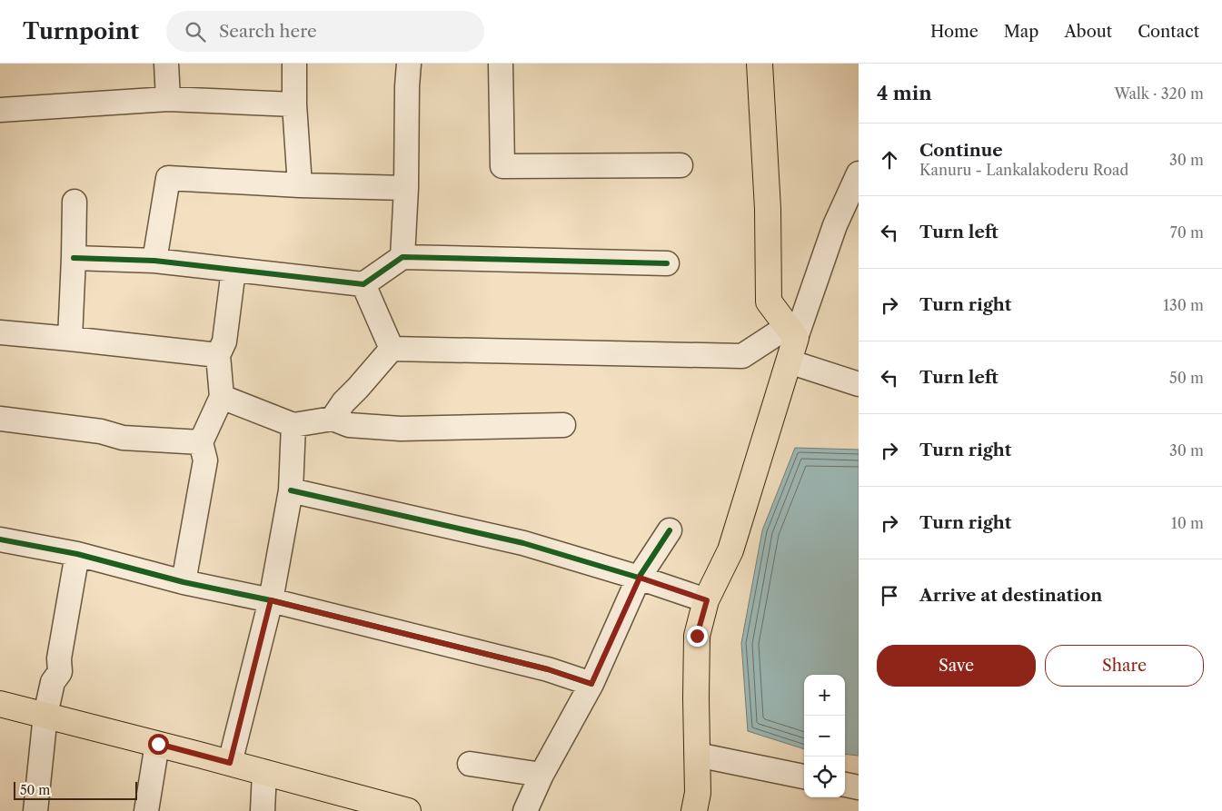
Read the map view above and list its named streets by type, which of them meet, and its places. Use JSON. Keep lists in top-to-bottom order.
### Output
{
  "scale_bar": "50 m",
  "page": {
    "header": "Turnpoint",
    "search": "Search here",
    "nav": [
      "Home",
      "Map",
      "About",
      "Contact"
    ],
    "heading": ["4 min", "Walk · 320 m"],
    "list": [
      ["Continue", "Kanuru - Lankalakoderu Road", "30 m"],
      ["Turn left", "70 m"],
      ["Turn right", "130 m"],
      ["Turn left", "50 m"],
      ["Turn right", "30 m"],
      ["Turn right", "10 m"],
      "Arrive at destination"
    ],
    "buttons": ["Save", "Share"],
    "map_buttons": ["+", "−"],
    "scale": "50 m"
  }
}
